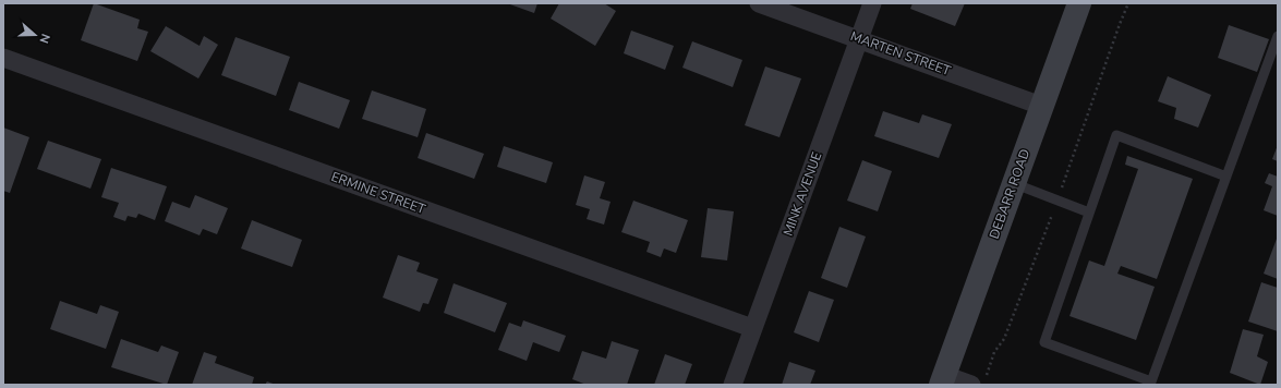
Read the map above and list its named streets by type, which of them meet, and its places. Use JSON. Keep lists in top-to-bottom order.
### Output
{
  "streets": {
    "main road": ["DEBARR ROAD"],
    "street": ["MARTEN STREET", "ERMINE STREET", "MINK AVENUE"]
  },
  "crossings": [
    ["MARTEN STREET", "MINK AVENUE"],
    ["MARTEN STREET", "DEBARR ROAD"],
    ["ERMINE STREET", "MINK AVENUE"]
  ],
  "north": "right"
}
